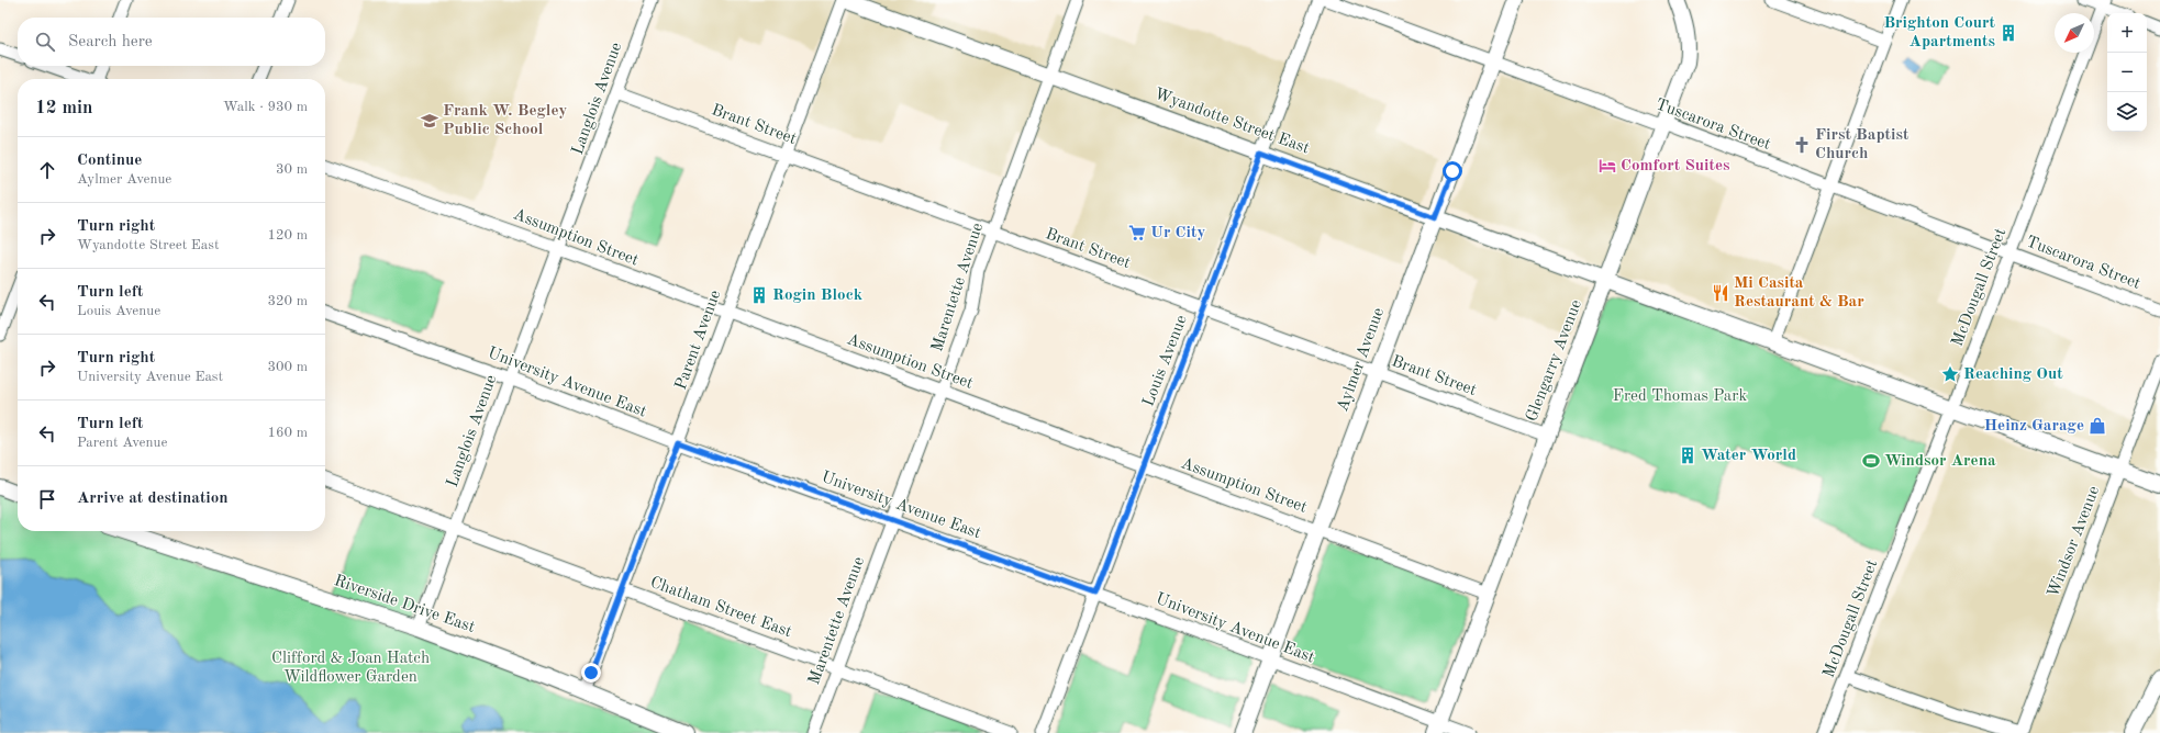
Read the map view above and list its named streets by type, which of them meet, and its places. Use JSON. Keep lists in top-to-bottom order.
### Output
{
  "streets": {
    "main road": [
      "Wyandotte Street East",
      "Aylmer Avenue",
      "Glengarry Avenue",
      "Riverside Drive East"
    ],
    "street": [
      "Langlois Avenue",
      "Brant Street",
      "Tuscarora Street",
      "Assumption Street",
      "Marentette Avenue",
      "McDougall Street",
      "Parent Avenue",
      "Louis Avenue",
      "University Avenue East",
      "Windsor Avenue",
      "Chatham Street East"
    ]
  },
  "crossings": [
    ["Langlois Avenue", "Brant Street"],
    ["Langlois Avenue", "Assumption Street"],
    ["Langlois Avenue", "University Avenue East"],
    ["Langlois Avenue", "Riverside Drive East"],
    ["Langlois Avenue", "Chatham Street East"],
    ["Wyandotte Street East", "Marentette Avenue"],
    ["Wyandotte Street East", "McDougall Street"],
    ["Wyandotte Street East", "Parent Avenue"],
    ["Wyandotte Street East", "Aylmer Avenue"],
    ["Wyandotte Street East", "Louis Avenue"],
    ["Wyandotte Street East", "Glengarry Avenue"],
    ["Wyandotte Street East", "Windsor Avenue"],
    ["Brant Street", "Marentette Avenue"],
    ["Brant Street", "Parent Avenue"],
    ["Brant Street", "Aylmer Avenue"],
    ["Brant Street", "Louis Avenue"],
    ["Brant Street", "Glengarry Avenue"],
    ["Tuscarora Street", "McDougall Street"],
    ["Tuscarora Street", "Aylmer Avenue"],
    ["Tuscarora Street", "Glengarry Avenue"],
    ["Assumption Street", "Marentette Avenue"],
    ["Assumption Street", "Parent Avenue"],
    ["Assumption Street", "Aylmer Avenue"],
    ["Assumption Street", "Louis Avenue"],
    ["Assumption Street", "Glengarry Avenue"],
    ["Marentette Avenue", "University Avenue East"],
    ["Marentette Avenue", "Chatham Street East"],
    ["Parent Avenue", "University Avenue East"],
    ["Parent Avenue", "Riverside Drive East"],
    ["Parent Avenue", "Chatham Street East"],
    ["Aylmer Avenue", "University Avenue East"],
    ["Louis Avenue", "University Avenue East"],
    ["Glengarry Avenue", "University Avenue East"]
  ],
  "parks": ["Fred Thomas Park", "Clifford & Joan Hatch Wildflower Garden"],
  "places": {
    "building": ["Brighton Court Apartments", "Rogin Block", "Water World"],
    "school or university": ["Frank W. Begley Public School"],
    "church": ["First Baptist Church"],
    "hotel": ["Comfort Suites"],
    "supermarket": ["Ur City"],
    "restaurant": ["Mi Casita Restaurant & Bar"],
    "place": ["Reaching Out"],
    "shop": ["Heinz Garage"],
    "sports": ["Windsor Arena"]
  },
  "north": "bottom left",
  "page": {
    "map_buttons": ["+", "−"],
    "search": "Search here",
    "heading": ["12 min", "Walk · 930 m"],
    "list": [
      ["Continue", "Aylmer Avenue", "30 m"],
      ["Turn right", "Wyandotte Street East", "120 m"],
      ["Turn left", "Louis Avenue", "320 m"],
      ["Turn right", "University Avenue East", "300 m"],
      ["Turn left", "Parent Avenue", "160 m"],
      "Arrive at destination"
    ]
  }
}
